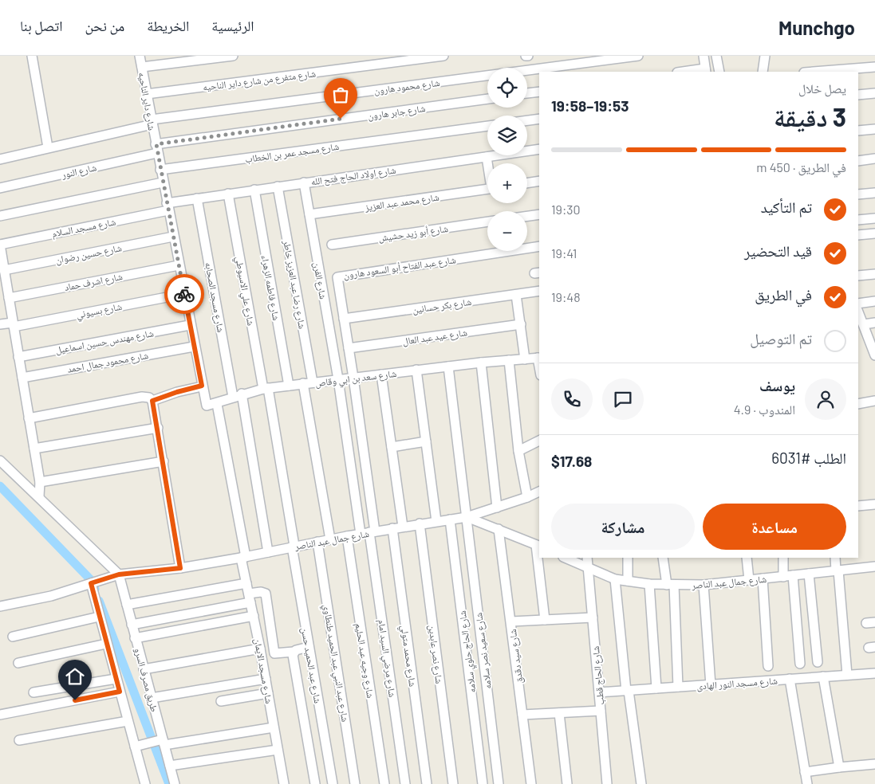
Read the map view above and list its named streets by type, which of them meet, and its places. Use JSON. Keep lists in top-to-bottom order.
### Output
{
  "streets": {
    "street": [
      "شارع متفرع من شارع داير الناحيه",
      "شارع محمود هارون",
      "شارع داير الناحيه",
      "شارع جابر هارون",
      "شارع مسجد عمر بن الخطاب",
      "شارع النور",
      "شارع اولاد الحاج فتح الله",
      "شارع محمد عبد العزيز",
      "شارع مسجد السلام",
      "شارع أبو زيد حشيش",
      "شارع حسين رضوان",
      "شارع عبد الفتاح أبو السعود هارون",
      "شارع الفرن",
      "شارع اشرف حماد",
      "شارع رضا عبد العزيز خاطر",
      "شارع فاطمه الزهراء",
      "شارع علي الاسيوطي",
      "شارع مسجد الصحابه",
      "شارع بكر حسانين",
      "شارع بسيوني",
      "شارع عيد عبد العال",
      "شارع مهندس حسين اسماعيل",
      "شارع محمود جمال احمد",
      "شارع سعد بن ابي وقاص",
      "شارع جمال عبد الناصر",
      "شارع سعيد نصر سلامه",
      "شارع الحاج حلوي سلامه",
      "شارع نصر عابدين",
      "شارع محمد متولي",
      "شارع سيد دقدق",
      "شارع مرضي السيد امام",
      "شارع وجيه عبد الحليم",
      "شارع عبد النبي عبد الحميد طنطاوي",
      "شارع عبد الحميد حسن",
      "شارع مسجد الايمان",
      "شارع الحاج قطب",
      "طريق مصرف السرو",
      "شارع مسجد النور الهادى"
    ]
  },
  "crossings": [
    ["شارع متفرع من شارع داير الناحيه", "شارع داير الناحيه"],
    ["شارع محمود هارون", "شارع داير الناحيه"],
    ["شارع داير الناحيه", "شارع جابر هارون"],
    ["شارع داير الناحيه", "شارع مسجد عمر بن الخطاب"],
    ["شارع داير الناحيه", "شارع النور"],
    ["شارع داير الناحيه", "شارع اولاد الحاج فتح الله"],
    ["شارع داير الناحيه", "شارع مسجد السلام"],
    ["شارع داير الناحيه", "شارع حسين رضوان"],
    ["شارع داير الناحيه", "شارع اشرف حماد"],
    ["شارع داير الناحيه", "شارع بسيوني"],
    ["شارع داير الناحيه", "شارع مهندس حسين اسماعيل"],
    ["شارع داير الناحيه", "شارع محمود جمال احمد"],
    ["شارع داير الناحيه", "شارع سعد بن ابي وقاص"],
    ["شارع جابر هارون", "شارع النور"],
    ["شارع اولاد الحاج فتح الله", "شارع مسجد السلام"],
    ["شارع اولاد الحاج فتح الله", "شارع الفرن"],
    ["شارع اولاد الحاج فتح الله", "شارع رضا عبد العزيز خاطر"],
    ["شارع اولاد الحاج فتح الله", "شارع فاطمه الزهراء"],
    ["شارع اولاد الحاج فتح الله", "شارع علي الاسيوطي"],
    ["شارع اولاد الحاج فتح الله", "شارع مسجد الصحابه"],
    ["شارع محمد عبد العزيز", "شارع الفرن"],
    ["شارع عبد الفتاح أبو السعود هارون", "شارع الفرن"],
    ["شارع عبد الفتاح أبو السعود هارون", "شارع بكر حسانين"],
    ["شارع عبد الفتاح أبو السعود هارون", "شارع عيد عبد العال"],
    ["شارع عبد الفتاح أبو السعود هارون", "شارع سعد بن ابي وقاص"],
    ["شارع عبد الفتاح أبو السعود هارون", "شارع جمال عبد الناصر"],
    ["شارع عبد الفتاح أبو السعود هارون", "شارع مرضي السيد امام"],
    ["شارع الفرن", "شارع سعد بن ابي وقاص"],
    ["شارع الفرن", "شارع جمال عبد الناصر"],
    ["شارع الفرن", "شارع مرضي السيد امام"],
    ["شارع رضا عبد العزيز خاطر", "شارع سعد بن ابي وقاص"],
    ["شارع رضا عبد العزيز خاطر", "شارع جمال عبد الناصر"],
    ["شارع فاطمه الزهراء", "شارع سعد بن ابي وقاص"],
    ["شارع علي الاسيوطي", "شارع سعد بن ابي وقاص"],
    ["شارع علي الاسيوطي", "شارع جمال عبد الناصر"],
    ["شارع علي الاسيوطي", "شارع عبد الحميد حسن"],
    ["شارع مسجد الصحابه", "شارع سعد بن ابي وقاص"],
    ["شارع مسجد الصحابه", "شارع جمال عبد الناصر"],
    ["شارع سعد بن ابي وقاص", "شارع سعيد نصر سلامه"],
    ["شارع سعد بن ابي وقاص", "شارع مسجد الايمان"],
    ["شارع جمال عبد الناصر", "شارع سعيد نصر سلامه"],
    ["شارع جمال عبد الناصر", "شارع الحاج حلوي سلامه"],
    ["شارع جمال عبد الناصر", "شارع نصر عابدين"],
    ["شارع جمال عبد الناصر", "شارع محمد متولي"],
    ["شارع جمال عبد الناصر", "شارع سيد دقدق"],
    ["شارع جمال عبد الناصر", "شارع مرضي السيد امام"],
    ["شارع جمال عبد الناصر", "شارع وجيه عبد الحليم"],
    ["شارع جمال عبد الناصر", "شارع عبد النبي عبد الحميد طنطاوي"],
    ["شارع جمال عبد الناصر", "شارع عبد الحميد حسن"],
    ["شارع جمال عبد الناصر", "شارع مسجد الايمان"],
    ["شارع جمال عبد الناصر", "شارع الحاج قطب"],
    ["شارع جمال عبد الناصر", "طريق مصرف السرو"],
    ["شارع الحاج قطب", "شارع مسجد النور الهادى"]
  ],
  "page": {
    "header": "Munchgo",
    "nav": [
      "الرئيسية",
      "الخريطة",
      "من نحن",
      "اتصل بنا"
    ],
    "map_buttons": ["+", "−"],
    "heading": ["3 دقيقة", "يصل خلال", "19:53–19:58"],
    "panel": [
      "يوسف",
      "المندوب · 4.9",
      "الطلب #6031",
      "$17.68"
    ],
    "bar": "في الطريق · 450 m",
    "list": [
      ["تم التأكيد", "19:30"],
      ["قيد التحضير", "19:41"],
      ["في الطريق", "19:48"],
      "تم التوصيل"
    ],
    "buttons": ["مساعدة", "مشاركة"]
  }
}
